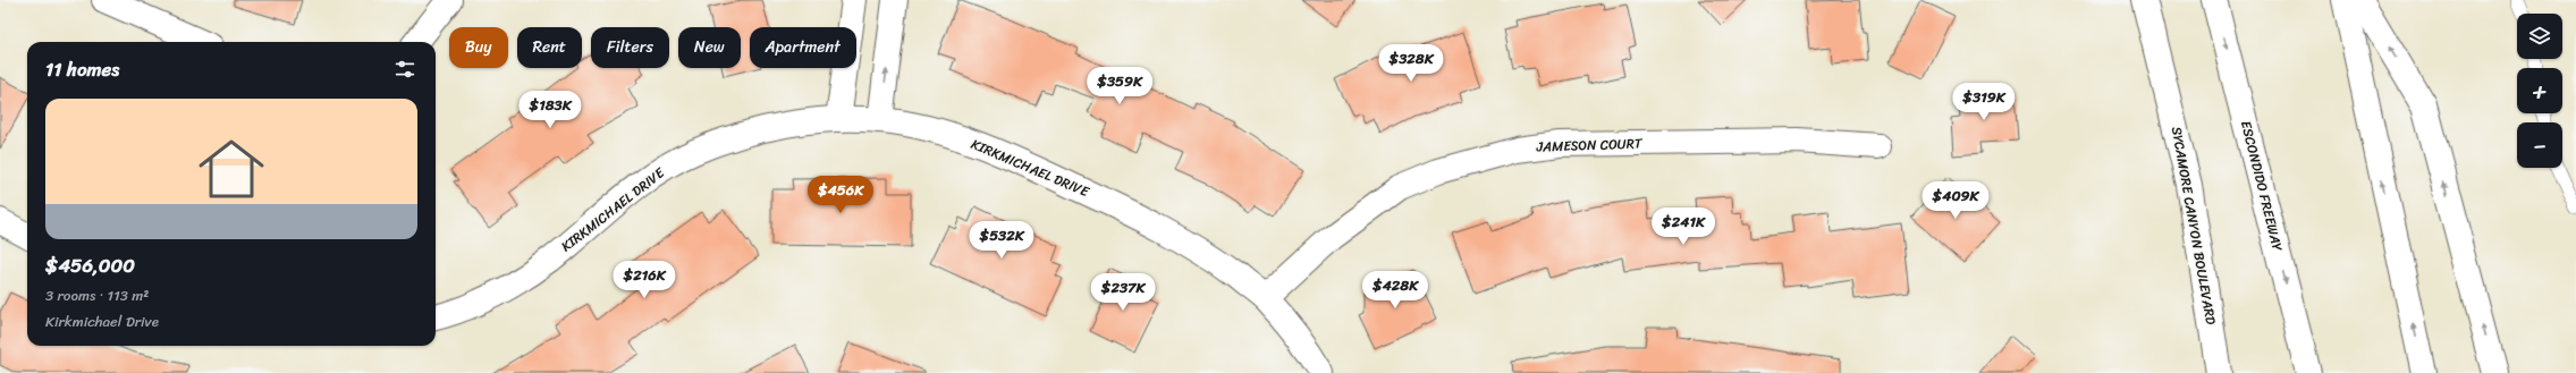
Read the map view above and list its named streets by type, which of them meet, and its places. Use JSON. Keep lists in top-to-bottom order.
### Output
{
  "streets": {
    "main road": [
      "JAMESON COURT",
      "KIRKMICHAEL DRIVE",
      "ESCONDIDO FREEWAY",
      "SYCAMORE CANYON BOULEVARD"
    ]
  },
  "crossings": [
    ["JAMESON COURT", "KIRKMICHAEL DRIVE"]
  ],
  "page": {
    "map_buttons": ["+", "−"],
    "chip": [
      "Buy",
      "Rent",
      "Filters",
      "New",
      "Apartment"
    ],
    "heading": "11 homes",
    "price": [
      "$328K",
      "$359K",
      "$319K",
      "$183K",
      "$456K",
      "$409K",
      "$241K",
      "$532K",
      "$216K",
      "$428K",
      "$237K"
    ],
    "list": [
      {
        "name": "$456,000",
        "note": "3 rooms · 113 m² · Kirkmichael Drive"
      }
    ]
  }
}
